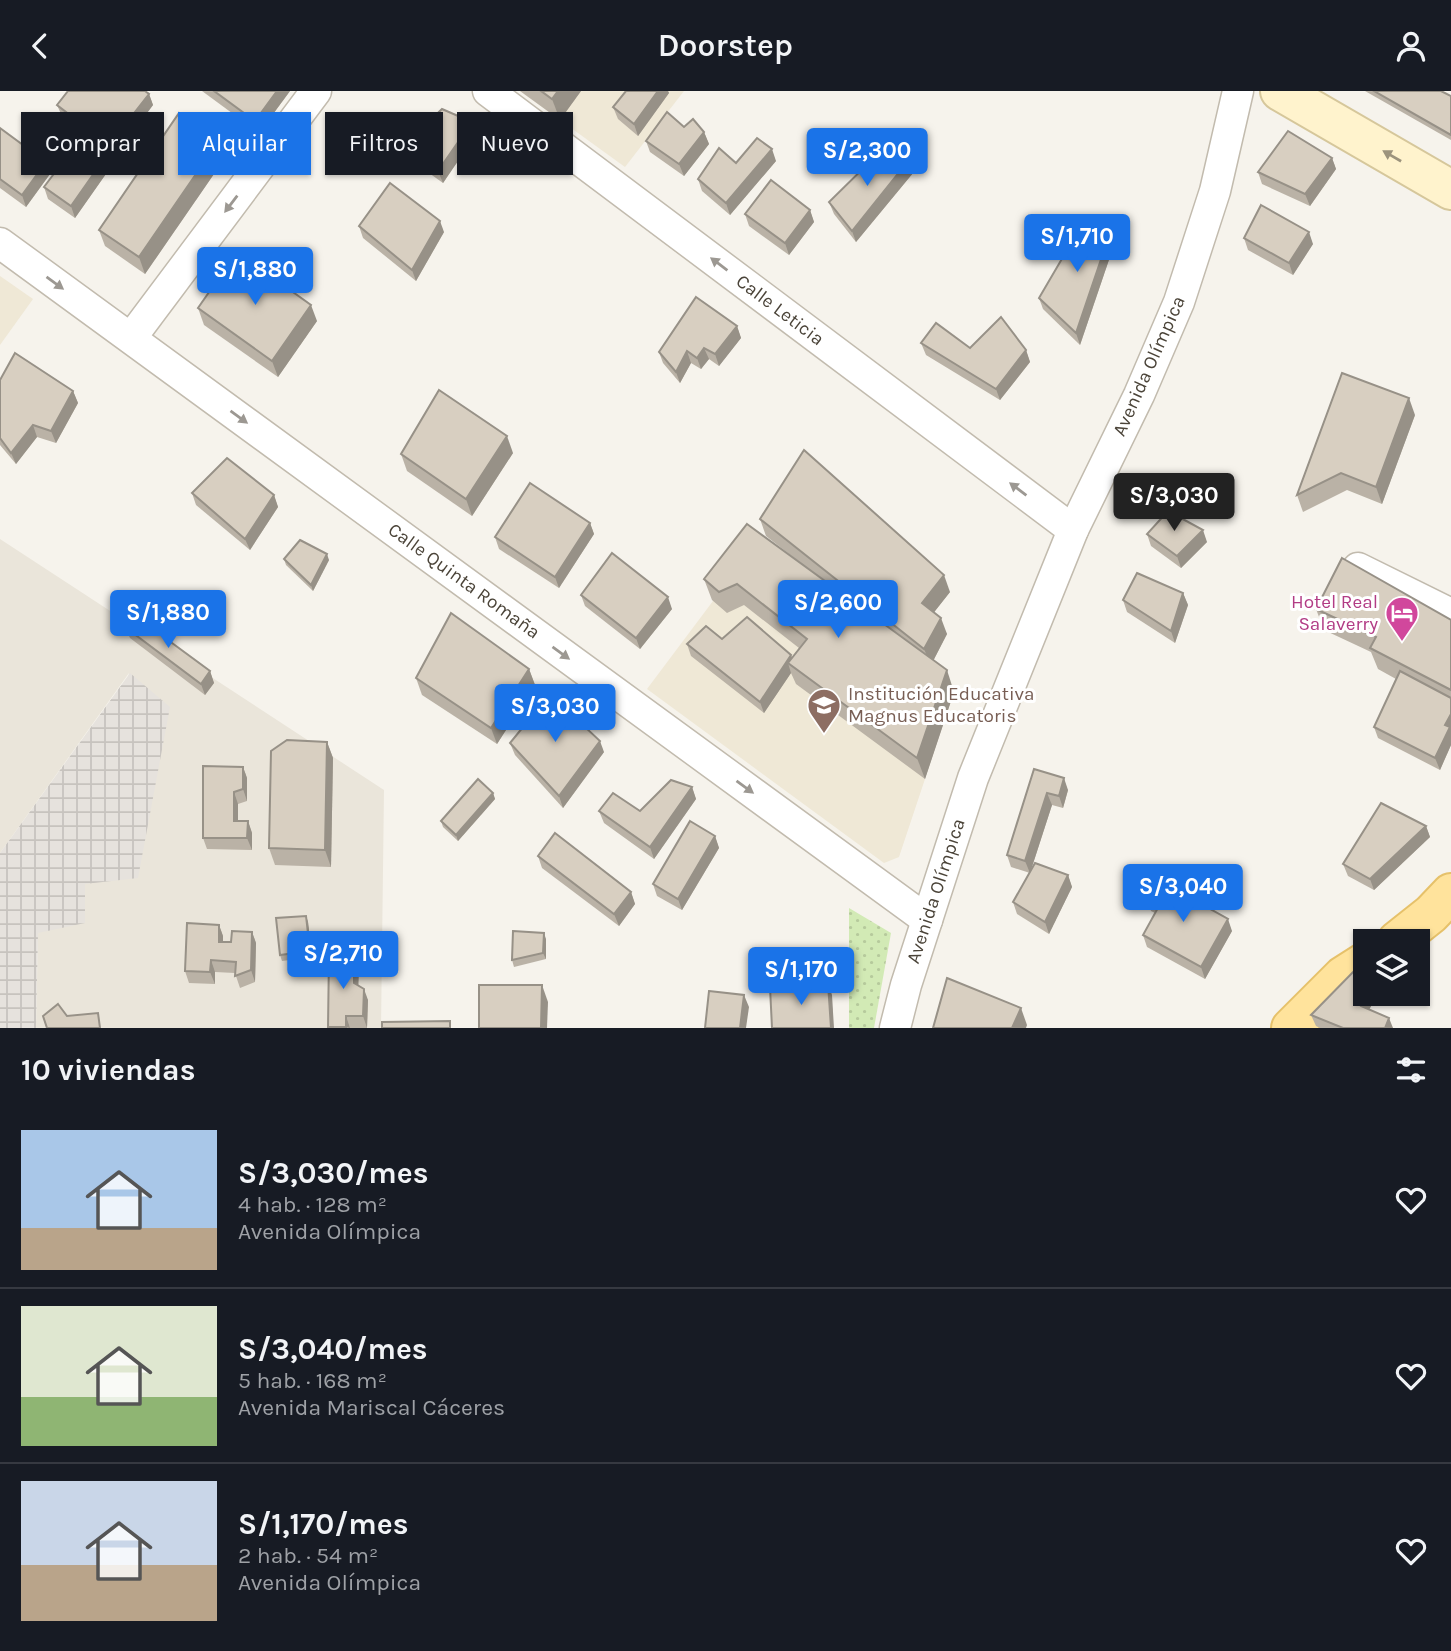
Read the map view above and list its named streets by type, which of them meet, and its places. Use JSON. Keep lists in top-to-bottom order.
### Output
{
  "streets": {
    "street": ["Calle Leticia", "Avenida Olímpica", "Calle Quinta Romaña"]
  },
  "crossings": [
    ["Calle Leticia", "Avenida Olímpica"],
    ["Avenida Olímpica", "Calle Quinta Romaña"]
  ],
  "one_way": ["Calle Leticia", "Calle Quinta Romaña"],
  "places": {
    "hotel": ["Hotel Real Salaverry"],
    "school or university": ["Institución Educativa Magnus Educatoris"]
  },
  "page": {
    "header": "Doorstep",
    "chip": [
      "Comprar",
      "Alquilar",
      "Filtros",
      "Nuevo"
    ],
    "price": [
      "S/2,300",
      "S/1,710",
      "S/1,880",
      "S/3,030",
      "S/2,600",
      "S/1,880",
      "S/3,030",
      "S/3,040",
      "S/2,710",
      "S/1,170"
    ],
    "heading": "10 viviendas",
    "list": [
      {
        "name": "S/3,030/mes",
        "note": "4 hab. · 128 m² · Avenida Olímpica"
      },
      {
        "name": "S/3,040/mes",
        "note": "5 hab. · 168 m² · Avenida Mariscal Cáceres"
      },
      {
        "name": "S/1,170/mes",
        "note": "2 hab. · 54 m² · Avenida Olímpica"
      }
    ]
  }
}
